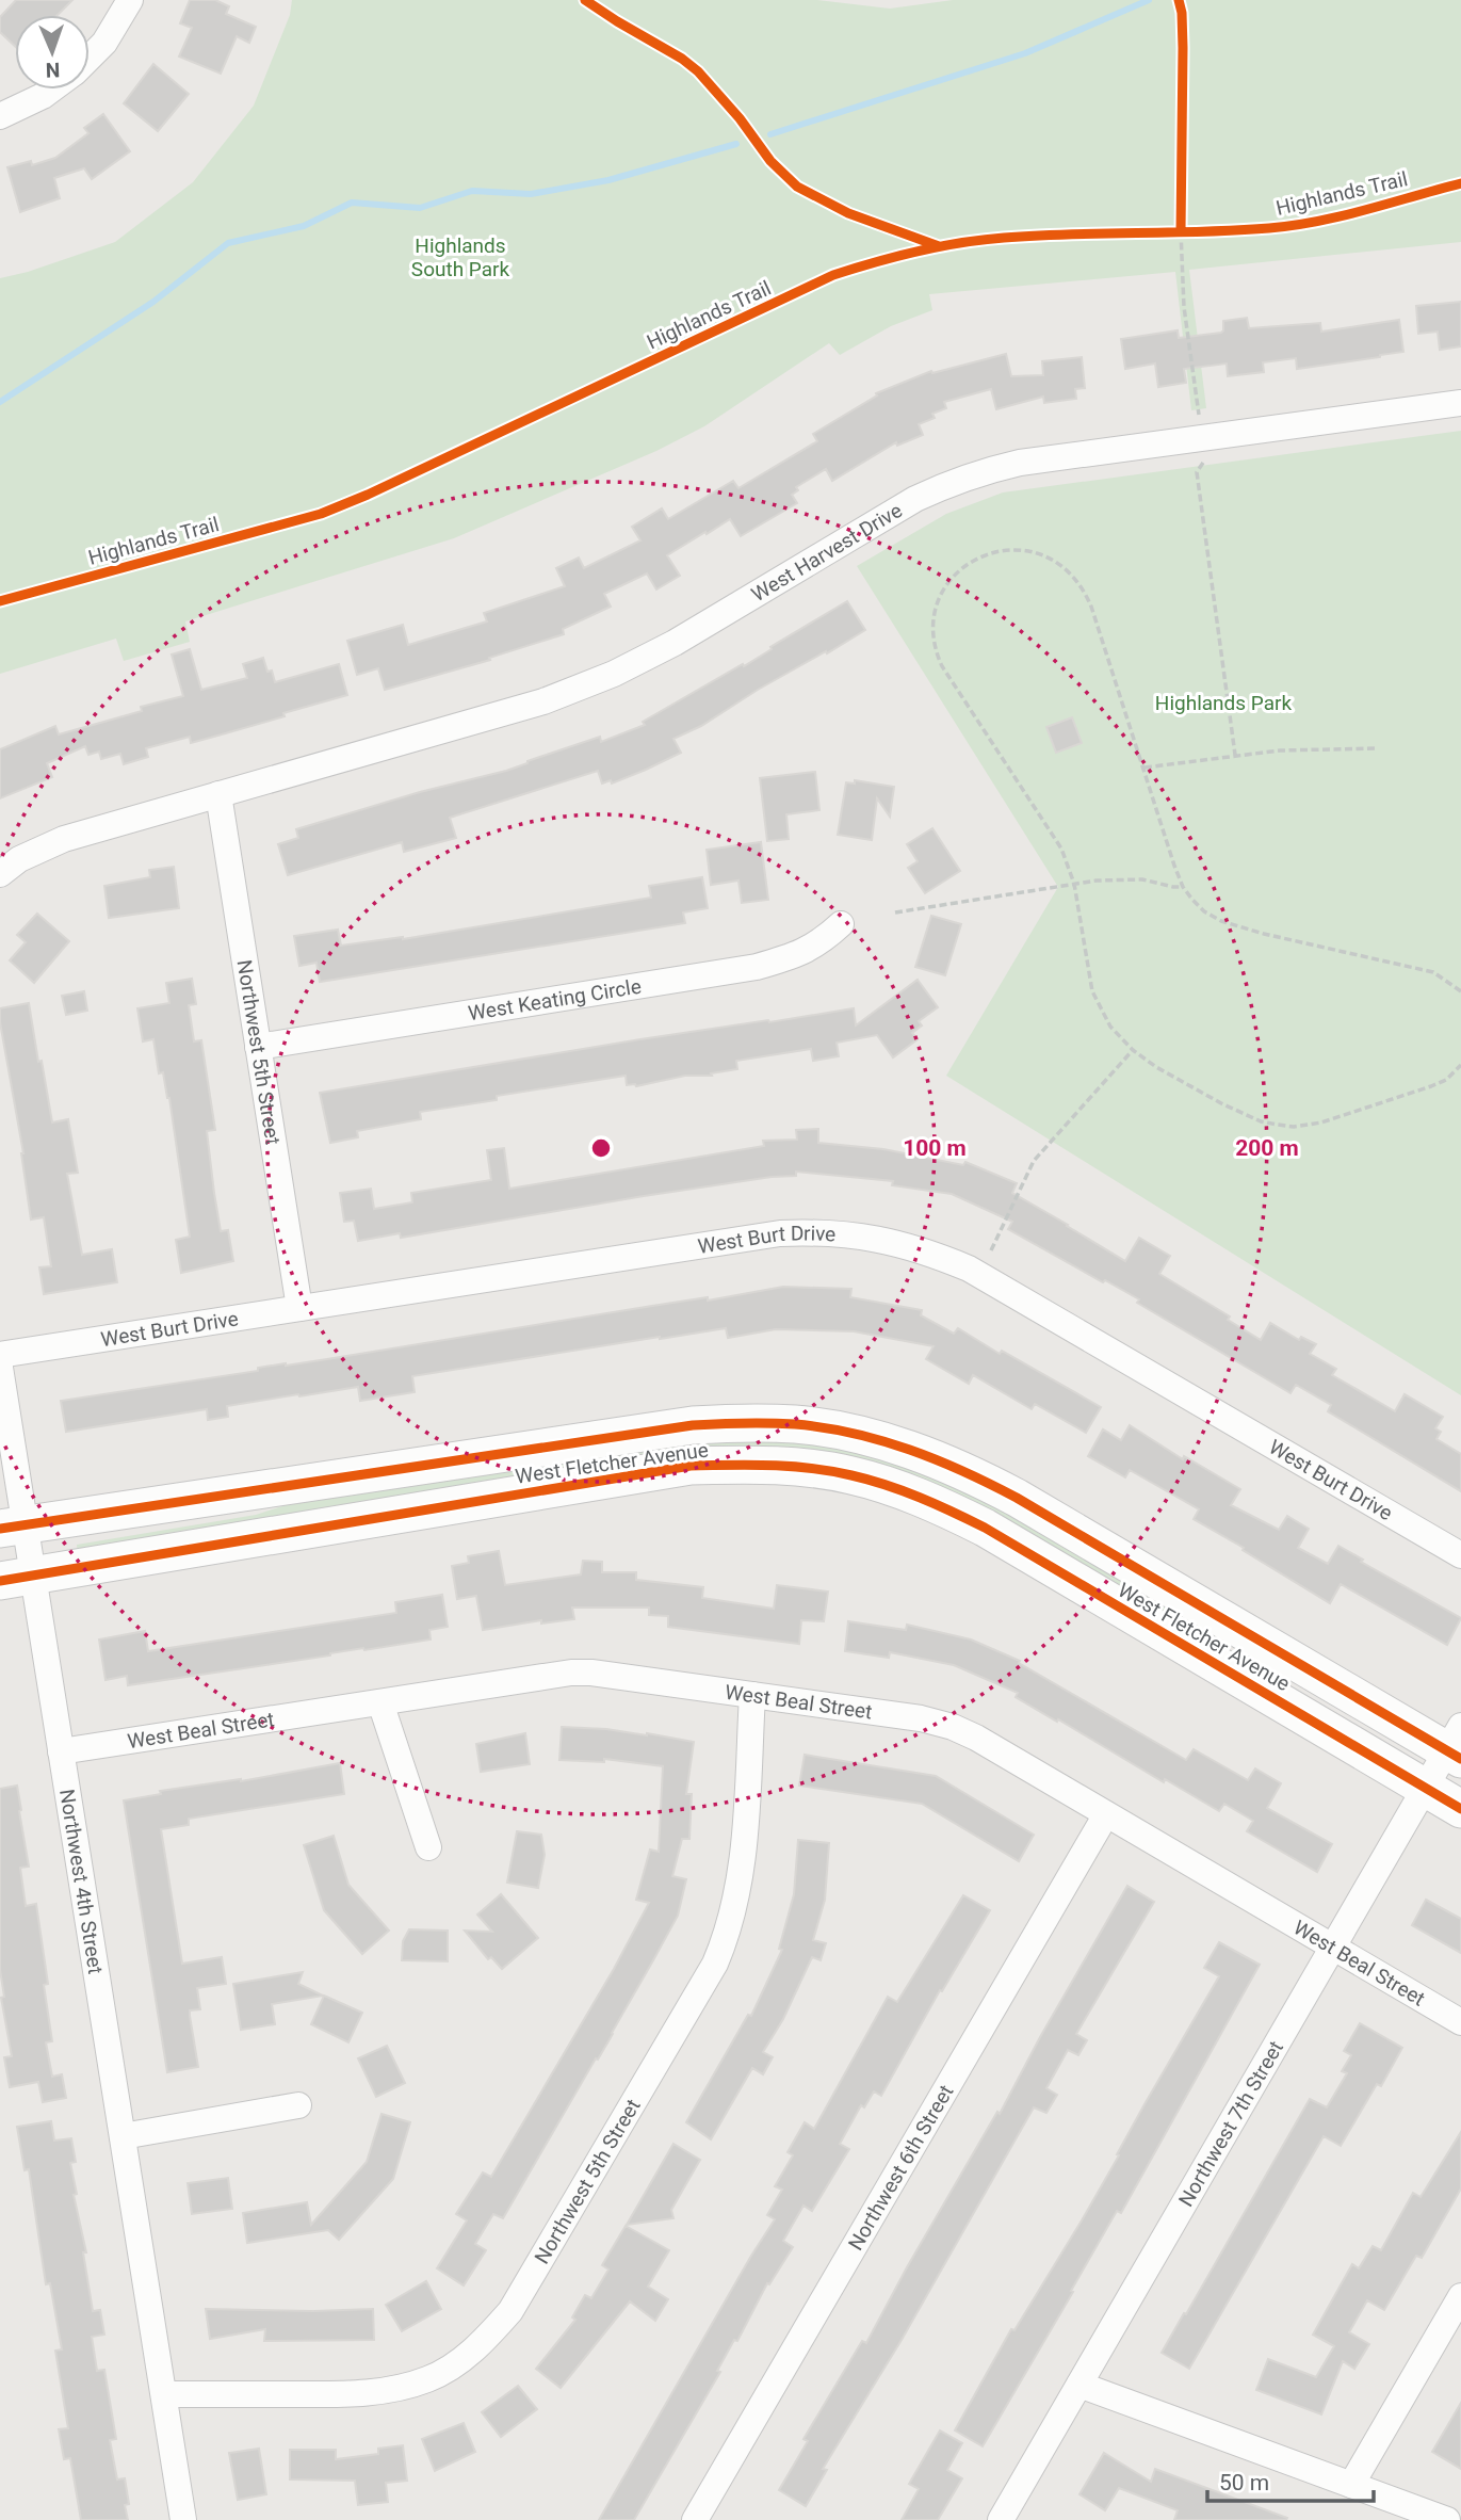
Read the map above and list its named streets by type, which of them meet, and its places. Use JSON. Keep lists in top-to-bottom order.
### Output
{
  "streets": {
    "main road": ["West Fletcher Avenue"],
    "street": [
      "West Harvest Drive",
      "West Keating Circle",
      "Northwest 5th Street",
      "West Burt Drive",
      "West Beal Street",
      "Northwest 4th Street",
      "Northwest 7th Street",
      "Northwest 6th Street"
    ],
    "cycle path": ["Highlands Trail"]
  },
  "crossings": [
    ["West Harvest Drive", "Northwest 5th Street"],
    ["West Keating Circle", "Northwest 5th Street"],
    ["Northwest 5th Street", "West Burt Drive"],
    ["Northwest 5th Street", "West Beal Street"],
    ["Northwest 5th Street", "Northwest 4th Street"],
    ["West Fletcher Avenue", "Northwest 4th Street"],
    ["West Fletcher Avenue", "Northwest 7th Street"],
    ["West Beal Street", "Northwest 4th Street"],
    ["West Beal Street", "Northwest 7th Street"],
    ["West Beal Street", "Northwest 6th Street"]
  ],
  "parks": ["Highlands South Park", "Highlands Park"],
  "scale_bar": "50 m",
  "north": "bottom",
  "rings": ["100 m", "200 m"]
}
